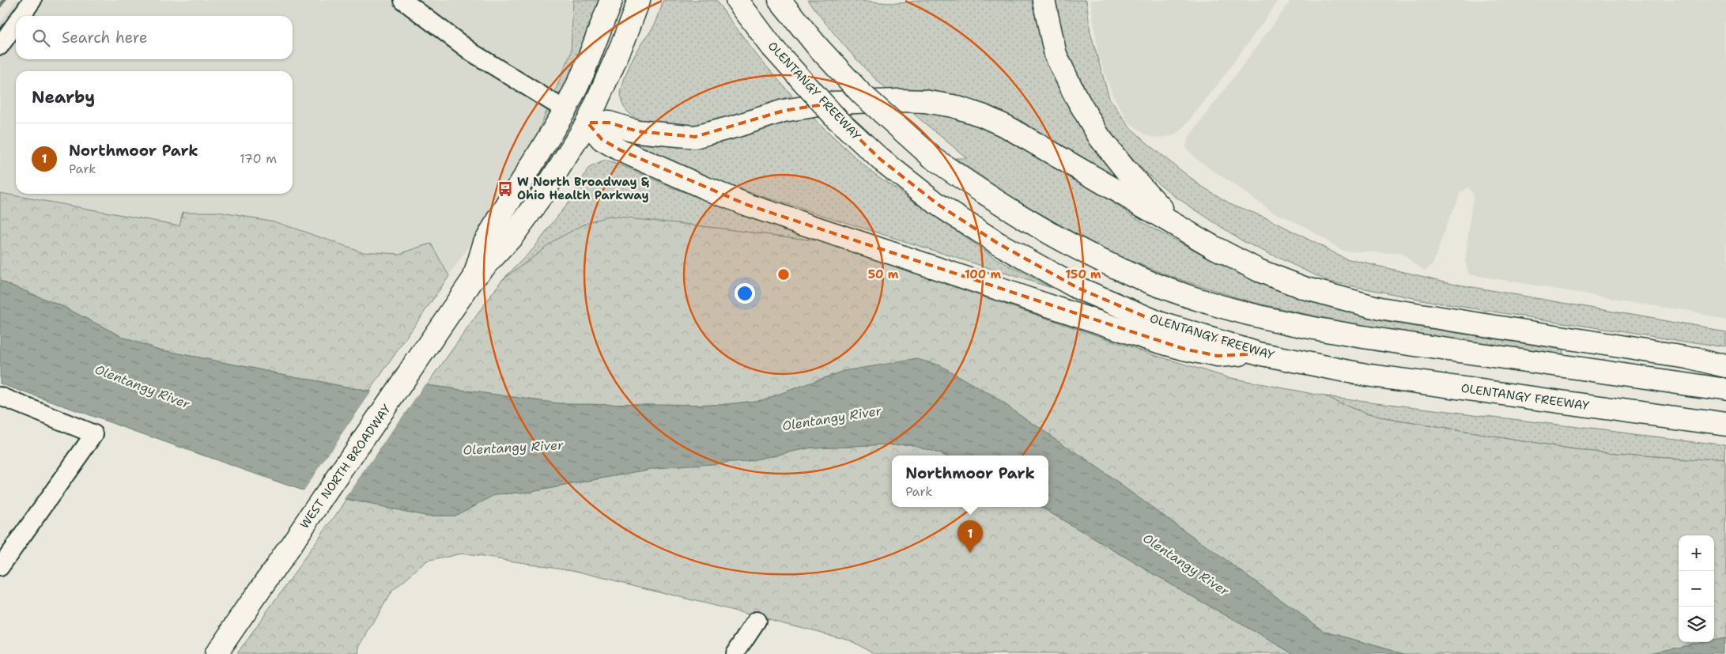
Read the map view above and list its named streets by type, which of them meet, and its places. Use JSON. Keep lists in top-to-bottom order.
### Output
{
  "streets": {
    "main road": ["OLENTANGY FREEWAY", "WEST NORTH BROADWAY"]
  },
  "water": ["Olentangy River"],
  "places": {
    "bus stop": ["W North Broadway & Ohio Health Parkway"]
  },
  "page": {
    "search": "Search here",
    "heading": "Nearby",
    "list": [
      {
        "mark": "1",
        "name": "Northmoor Park",
        "note": "Park",
        "value": "170 m"
      }
    ],
    "popup": ["Northmoor Park", "Park"],
    "pins": "1",
    "map_buttons": ["+", "−"]
  },
  "rings": ["50 m", "100 m", "150 m"]
}
